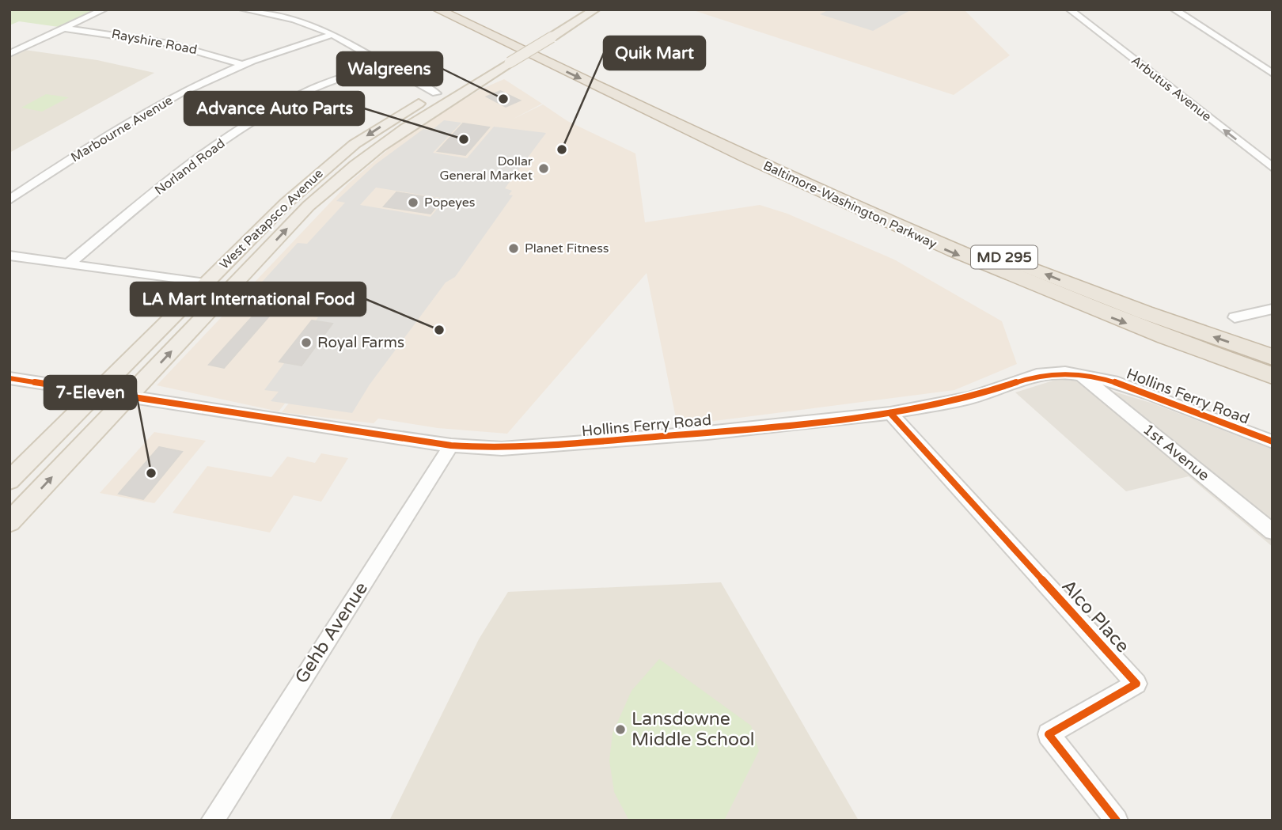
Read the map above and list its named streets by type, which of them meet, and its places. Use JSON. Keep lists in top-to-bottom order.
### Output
{
  "streets": {
    "highway": ["Baltimore-Washington Parkway", "MD 295"],
    "main road": ["West Patapsco Avenue"],
    "street": [
      "Rayshire Road",
      "Arbutus Avenue",
      "Marbourne Avenue",
      "Norland Road",
      "Hollins Ferry Road",
      "1st Avenue",
      "Alco Place",
      "Gehb Avenue"
    ]
  },
  "crossings": [
    ["Rayshire Road", "Marbourne Avenue"],
    ["West Patapsco Avenue", "Hollins Ferry Road"],
    ["Hollins Ferry Road", "1st Avenue"],
    ["Hollins Ferry Road", "Alco Place"],
    ["Hollins Ferry Road", "Gehb Avenue"]
  ],
  "places": [
    "Walgreens",
    "Advance Auto Parts",
    "Quik Mart",
    "Dollar General Market",
    "Popeyes",
    "Planet Fitness",
    "LA Mart International Food",
    "Royal Farms",
    "7-Eleven",
    "Lansdowne Middle School"
  ]
}
